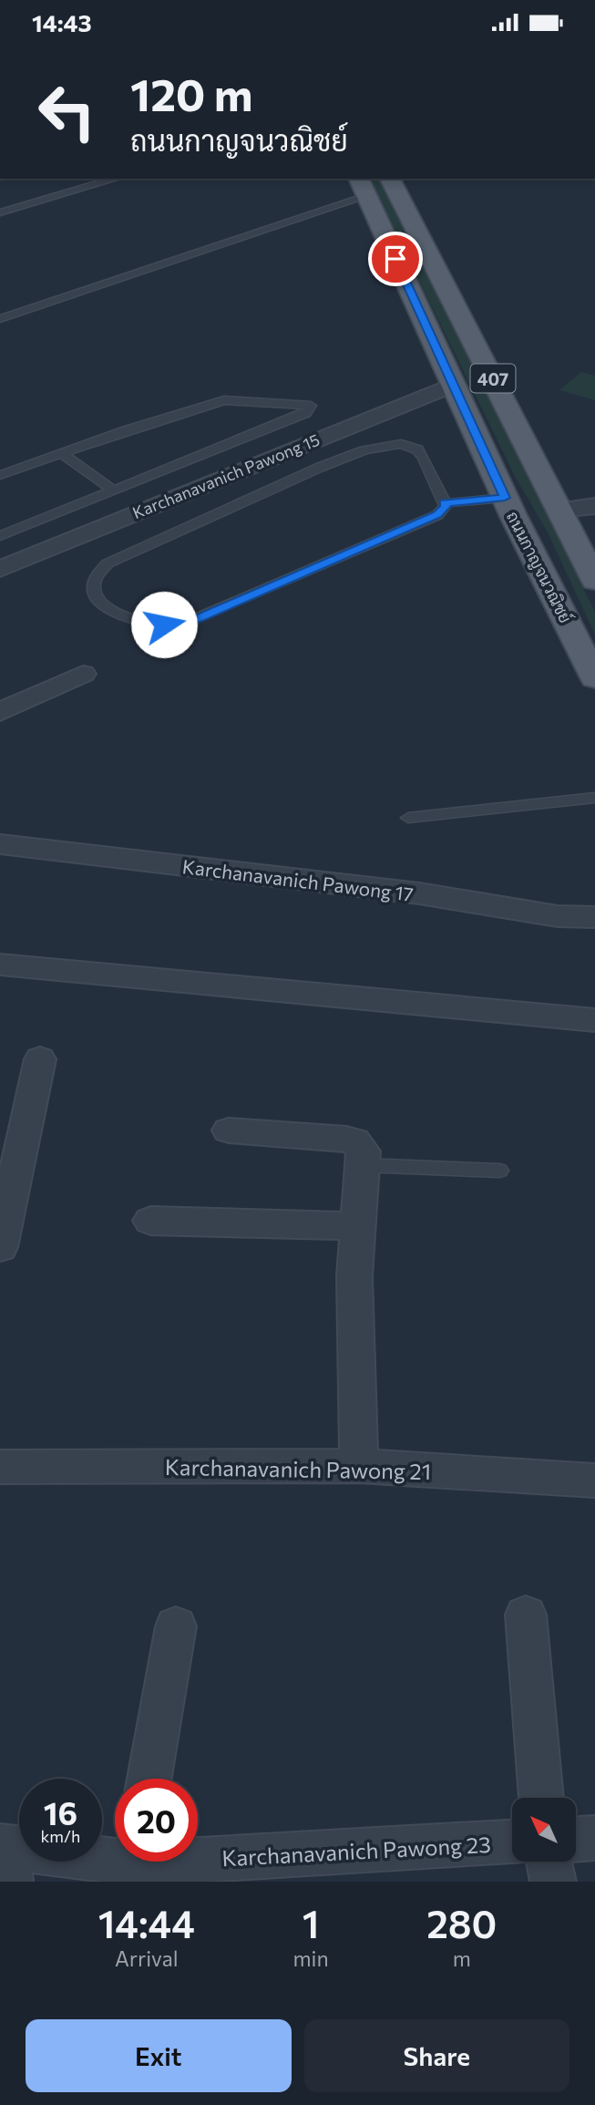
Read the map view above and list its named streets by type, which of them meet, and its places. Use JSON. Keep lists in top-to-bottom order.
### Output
{
  "streets": {
    "main road": ["407", "ถนนกาญจนวณิชย์"],
    "street": [
      "Karchanavanich Pawong 15",
      "Karchanavanich Pawong 17",
      "Karchanavanich Pawong 21",
      "Karchanavanich Pawong 23"
    ]
  },
  "crossings": [
    ["Karchanavanich Pawong 15", "ถนนกาญจนวณิชย์"]
  ],
  "north": "top left",
  "page": {
    "status": "14:43",
    "turn": ["120 m", "ถนนกาญจนวณิชย์"],
    "speed": "16 km/h",
    "limit": "20",
    "eta": [
      "14:44",
      "Arrival",
      "1",
      "min",
      "280",
      "m"
    ],
    "buttons": ["Exit", "Share"]
  }
}
